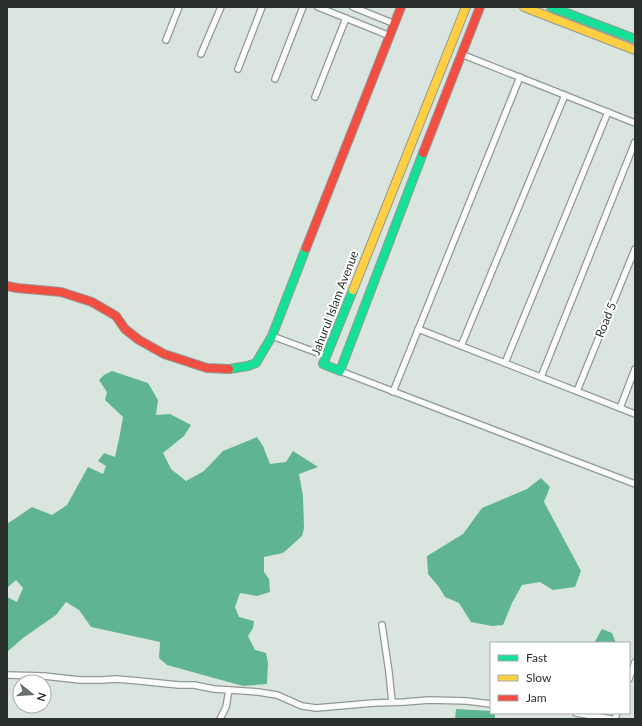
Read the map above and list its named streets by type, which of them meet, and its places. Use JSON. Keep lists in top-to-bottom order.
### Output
{
  "streets": {
    "street": ["Jahurul Islam Avenue", "Road 5"]
  },
  "legend": ["Fast", "Slow", "Jam"],
  "north": "right"
}
